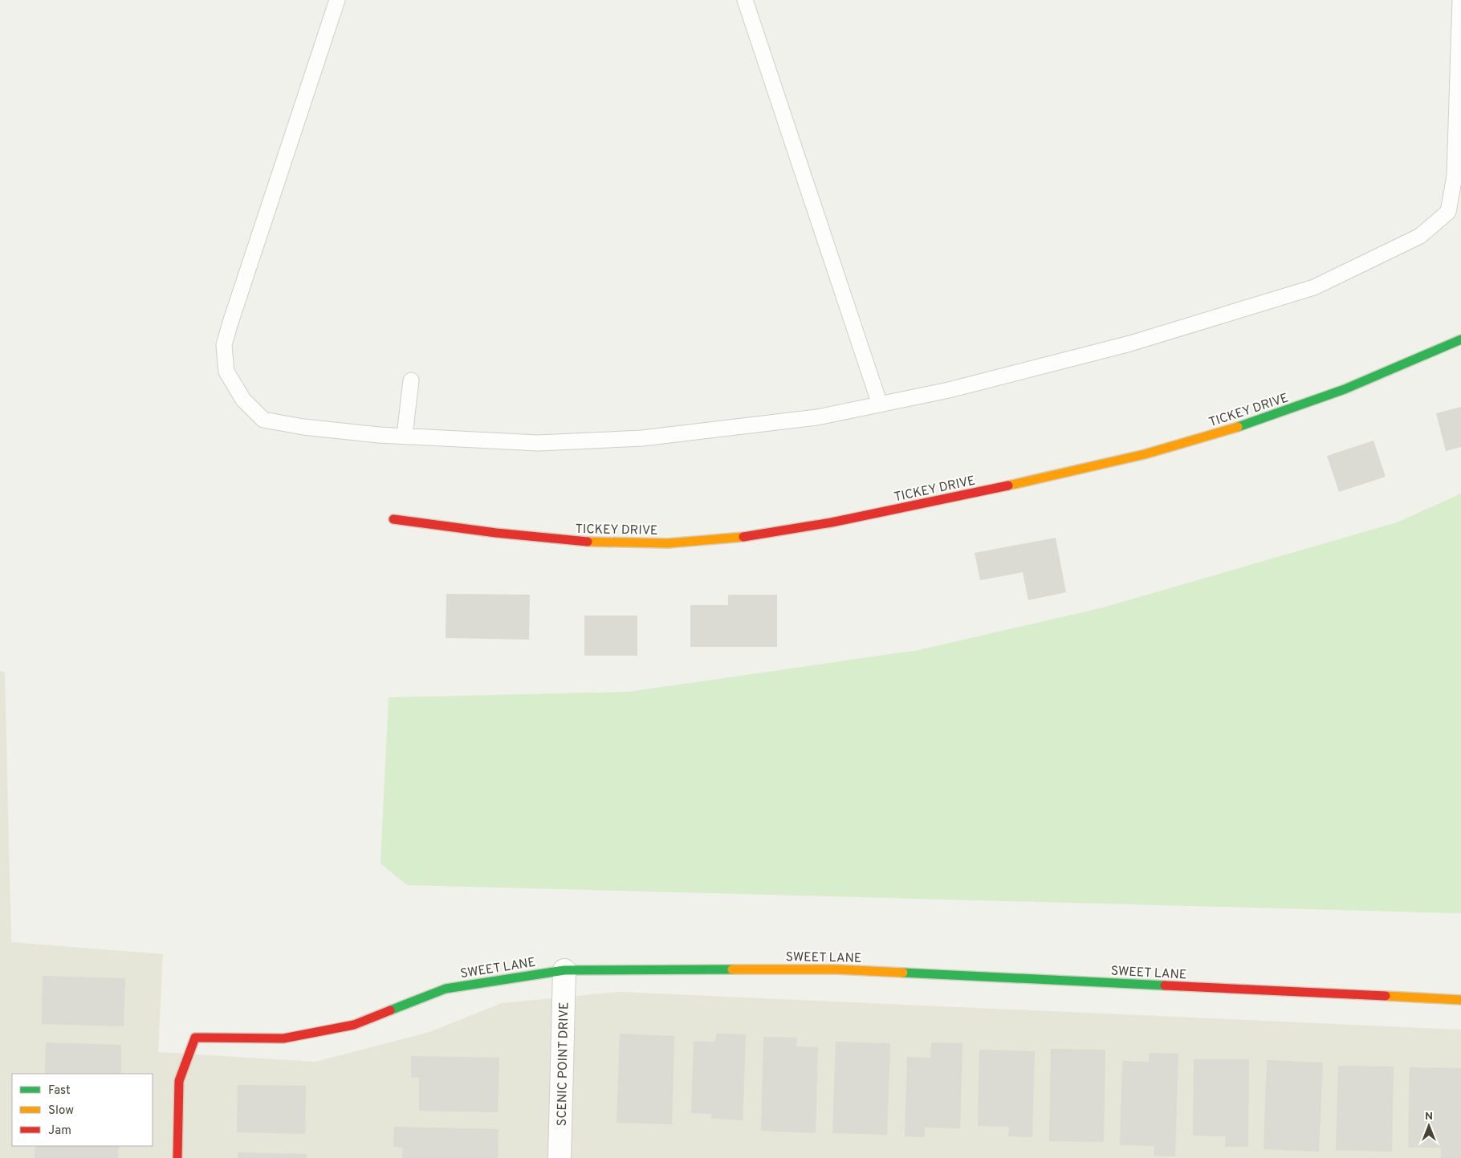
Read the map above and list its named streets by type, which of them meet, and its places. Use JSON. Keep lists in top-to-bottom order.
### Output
{
  "streets": {
    "street": ["TICKEY DRIVE", "SWEET LANE", "SCENIC POINT DRIVE"]
  },
  "crossings": [
    ["SWEET LANE", "SCENIC POINT DRIVE"]
  ],
  "legend": ["Fast", "Slow", "Jam"],
  "north": "top"
}
